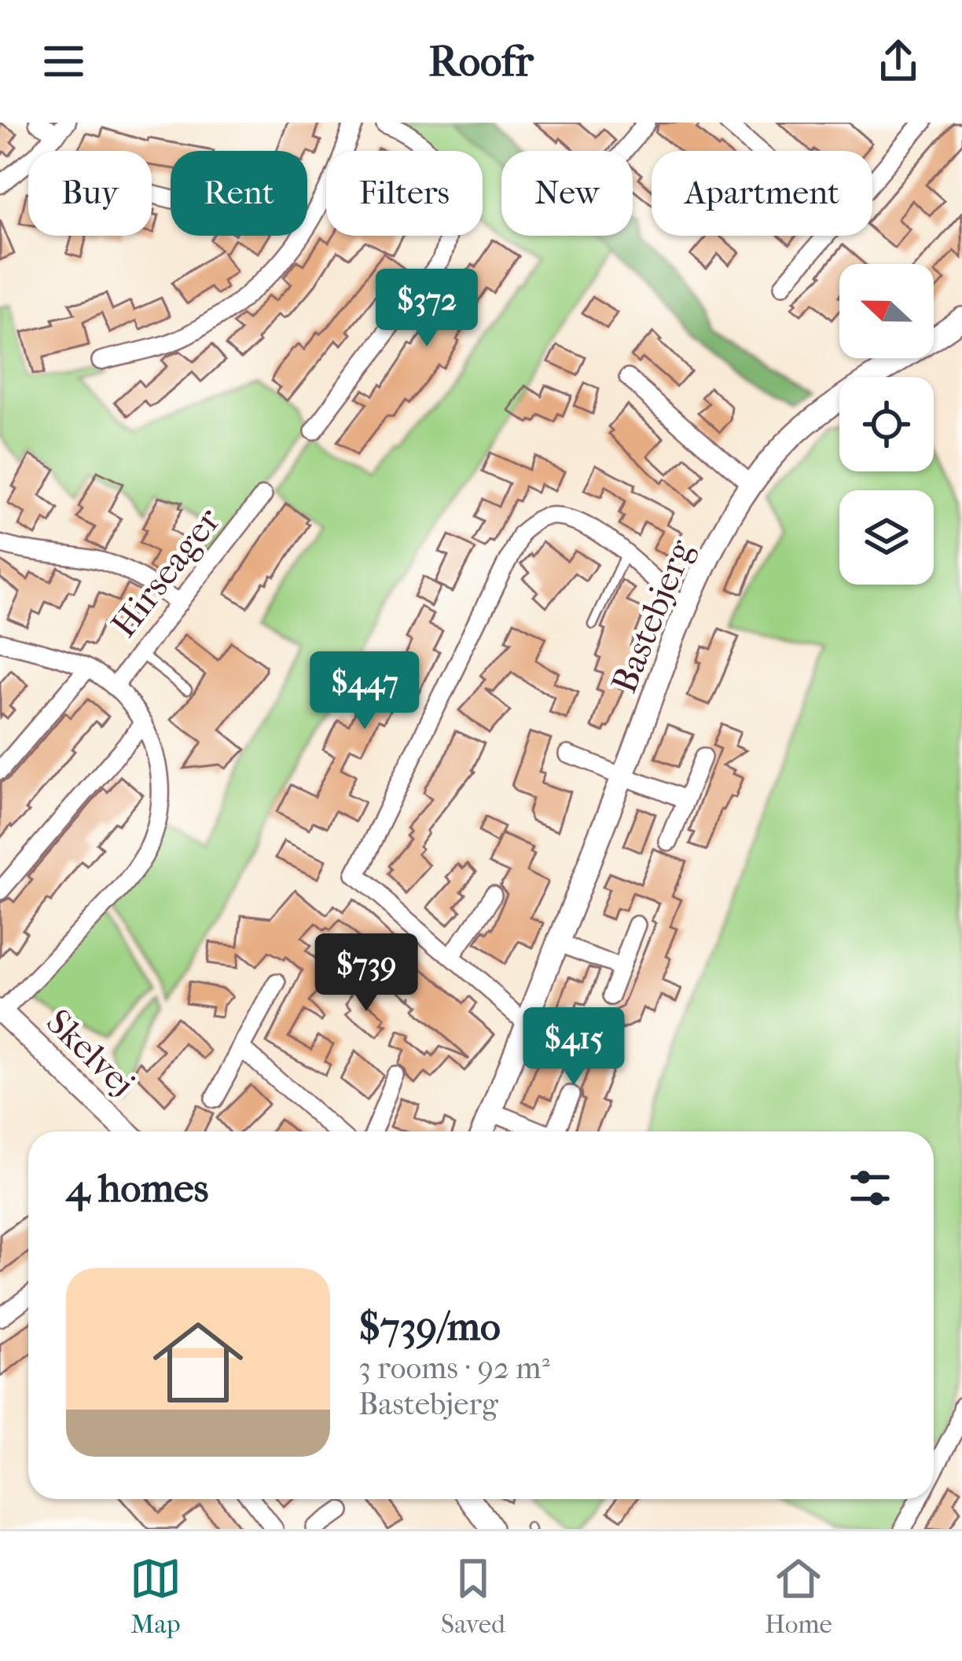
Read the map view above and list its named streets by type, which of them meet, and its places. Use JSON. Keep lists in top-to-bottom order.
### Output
{
  "streets": {
    "street": ["Hirseager", "Bastebjerg", "Skelvej"]
  },
  "north": "left",
  "page": {
    "header": "Roofr",
    "chip": [
      "Buy",
      "Rent",
      "Filters",
      "New",
      "Apartment"
    ],
    "price": [
      "$372",
      "$447",
      "$739",
      "$415"
    ],
    "heading": "4 homes",
    "list": [
      {
        "name": "$739/mo",
        "note": "3 rooms · 92 m² · Bastebjerg"
      }
    ],
    "tabs": ["Map", "Saved", "Home"]
  }
}
